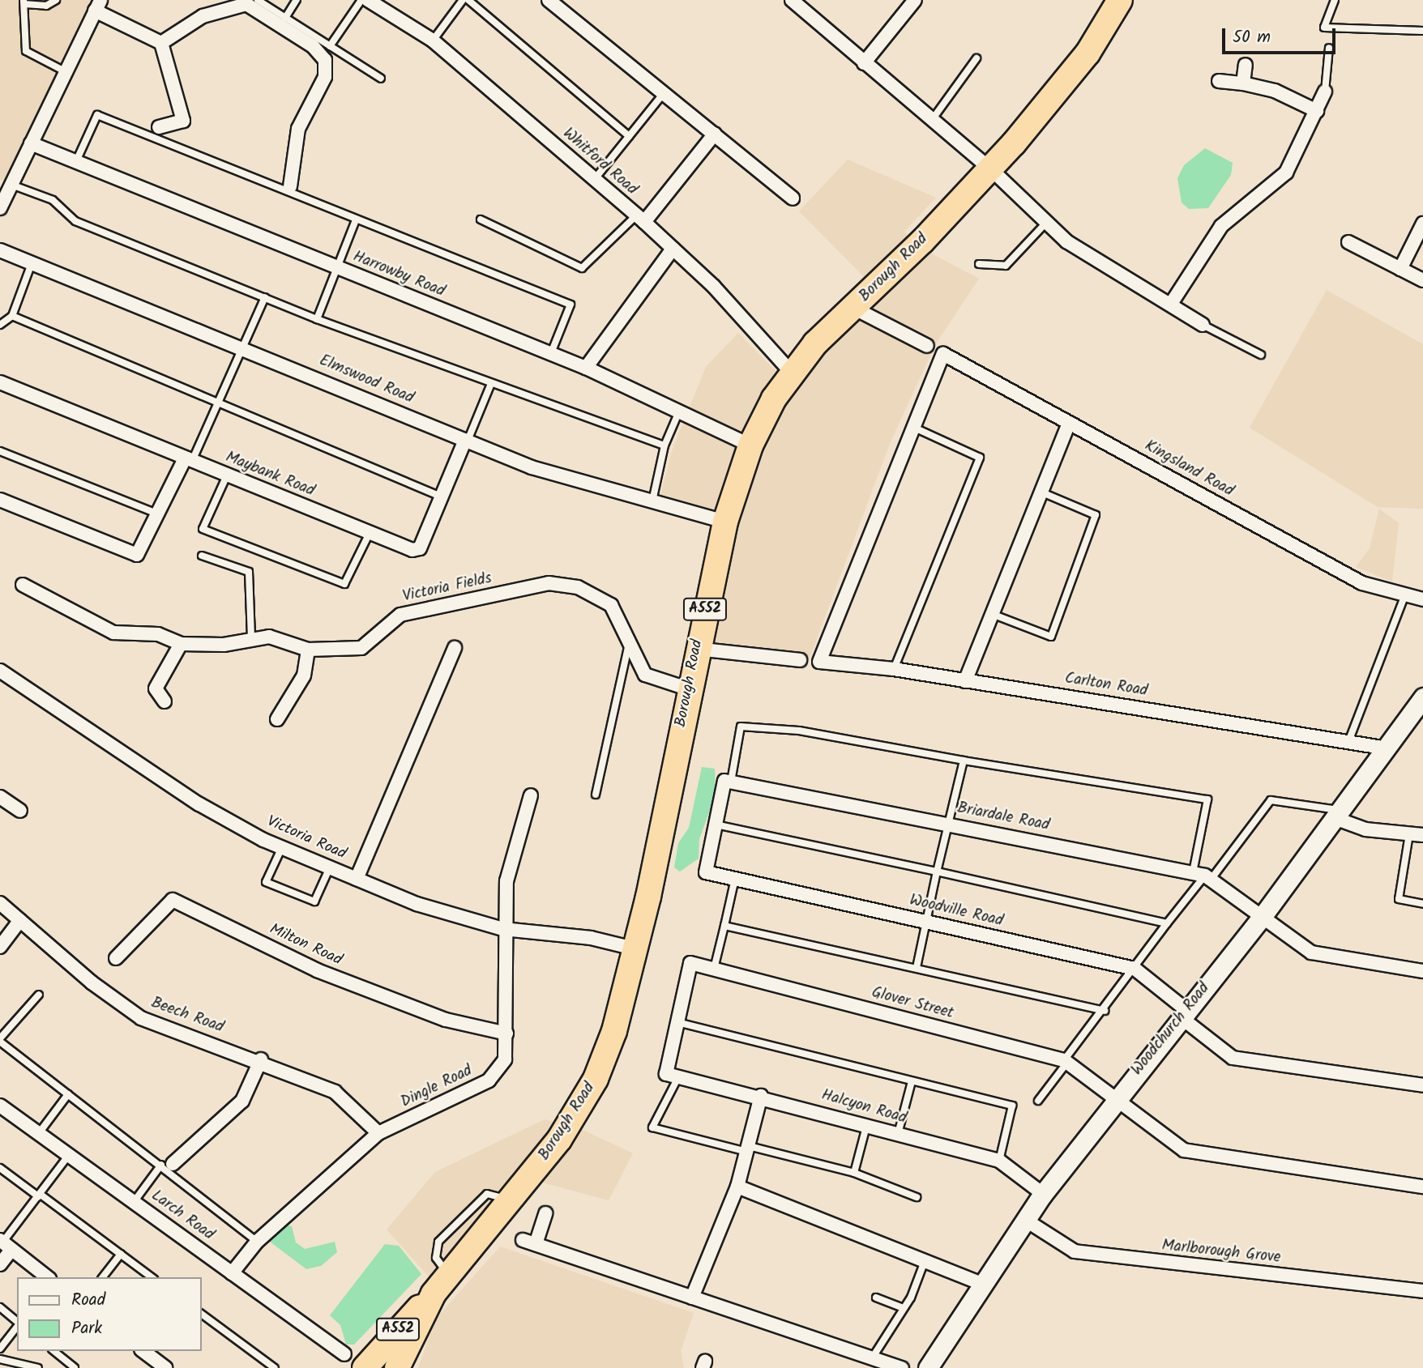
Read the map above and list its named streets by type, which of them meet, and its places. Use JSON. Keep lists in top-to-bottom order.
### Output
{
  "streets": {
    "highway": ["Borough Road", "A552"],
    "street": [
      "Whitford Road",
      "Harrowby Road",
      "Elmswood Road",
      "Kingsland Road",
      "Maybank Road",
      "Victoria Fields",
      "Carlton Road",
      "Briardale Road",
      "Victoria Road",
      "Woodville Road",
      "Milton Road",
      "Glover Street",
      "Beech Road",
      "Woodchurch Road",
      "Dingle Road",
      "Halcyon Road",
      "Larch Road",
      "Marlborough Grove"
    ]
  },
  "crossings": [
    ["Whitford Road", "Borough Road"],
    ["Borough Road", "Harrowby Road"],
    ["Borough Road", "Elmswood Road"],
    ["Borough Road", "Victoria Fields"],
    ["Borough Road", "A552"],
    ["Borough Road", "Victoria Road"],
    ["Elmswood Road", "Maybank Road"],
    ["Kingsland Road", "Carlton Road"],
    ["Carlton Road", "Woodchurch Road"],
    ["Briardale Road", "Woodchurch Road"],
    ["Victoria Road", "Dingle Road"],
    ["Woodville Road", "Woodchurch Road"],
    ["Milton Road", "Dingle Road"],
    ["Glover Street", "Woodchurch Road"],
    ["Beech Road", "Dingle Road"],
    ["Woodchurch Road", "Halcyon Road"],
    ["Woodchurch Road", "Marlborough Grove"],
    ["Dingle Road", "Larch Road"]
  ],
  "legend": ["Road", "Park"],
  "scale_bar": "50 m"
}
